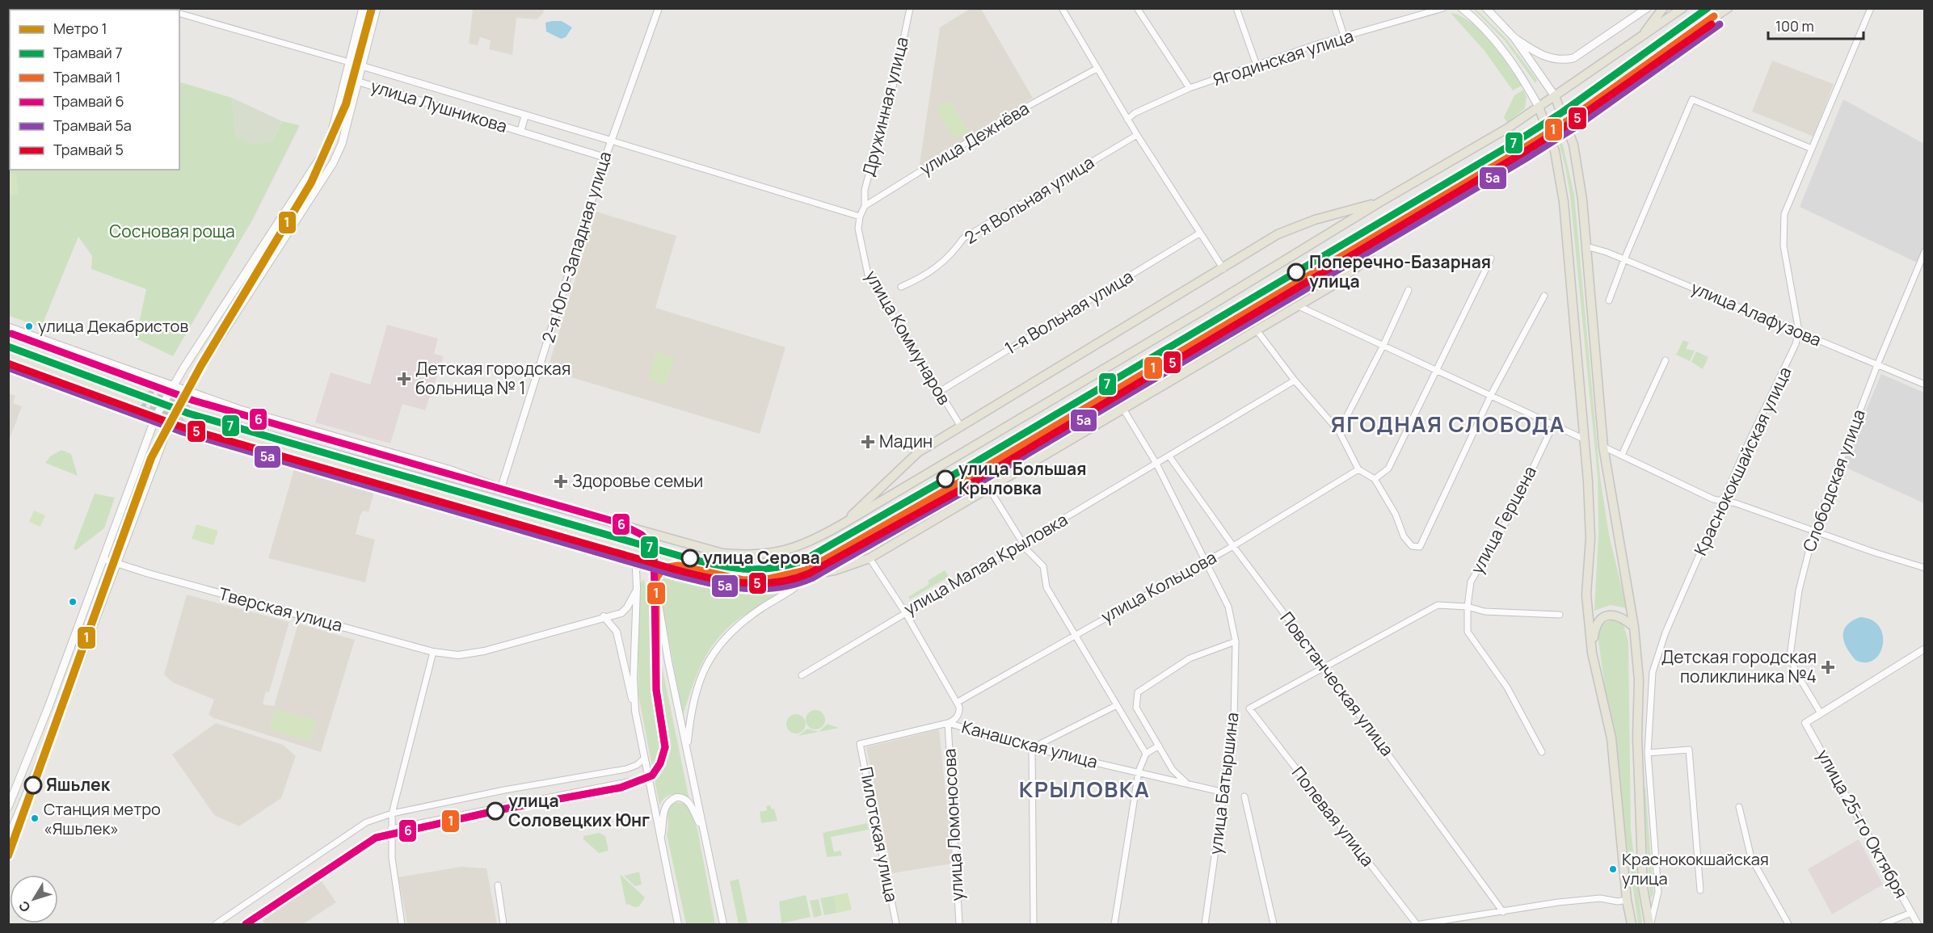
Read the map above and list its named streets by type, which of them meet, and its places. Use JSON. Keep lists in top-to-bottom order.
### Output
{
  "streets": {
    "main road": ["Краснококшайская улица"],
    "street": [
      "Ягодинская улица",
      "улица Лушникова",
      "Дружинная улица",
      "улица Дежнёва",
      "2-я Вольная улица",
      "2-я Юго-Западная улица",
      "1-я Вольная улица",
      "улица Алафузова",
      "улица Коммунаров",
      "Слободская улица",
      "улица Герцена",
      "улица Малая Крыловка",
      "улица Кольцова",
      "Тверская улица",
      "Повстанческая улица",
      "Канашская улица",
      "улица Батыршина",
      "Полевая улица",
      "улица 25-го Октября",
      "улица Ломоносова",
      "Пилотская улица"
    ]
  },
  "crossings": [
    ["улица Лушникова", "2-я Юго-Западная улица"],
    ["улица Лушникова", "улица Коммунаров"],
    ["Дружинная улица", "улица Дежнёва"],
    ["1-я Вольная улица", "улица Коммунаров"],
    ["улица Алафузова", "Краснококшайская улица"],
    ["улица Алафузова", "Слободская улица"],
    ["Слободская улица", "улица 25-го Октября"],
    ["улица Малая Крыловка", "Повстанческая улица"],
    ["улица Кольцова", "Повстанческая улица"],
    ["Повстанческая улица", "Полевая улица"],
    ["Канашская улица", "улица Батыршина"],
    ["Канашская улица", "улица Ломоносова"],
    ["Канашская улица", "Пилотская улица"],
    ["улица Ломоносова", "Пилотская улица"]
  ],
  "districts": ["ЯГОДНАЯ СЛОБОДА", "КРЫЛОВКА"],
  "parks": ["Сосновая роща"],
  "places": {
    "other": [
      "Поперечно-Базарная улица",
      "улица Декабристов",
      "улица Большая Крыловка",
      "улица Серова",
      "Яшьлек",
      "улица Соловецких Юнг",
      "Станция метро «Яшьлек»",
      "Краснококшайская улица"
    ],
    "health": [
      "Детская городская больница № 1",
      "Мадин",
      "Здоровье семьи",
      "Детская городская поликлиника №4"
    ]
  },
  "lines": [
    "metro line 1",
    "tram line 7",
    "tram line 1",
    "tram line 5а",
    "tram line 5",
    "tram line 6"
  ],
  "legend": [
    "Метро 1",
    "Трамвай 7",
    "Трамвай 1",
    "Трамвай 6",
    "Трамвай 5а",
    "Трамвай 5"
  ],
  "scale_bar": "100 m",
  "north": "bottom left"
}
